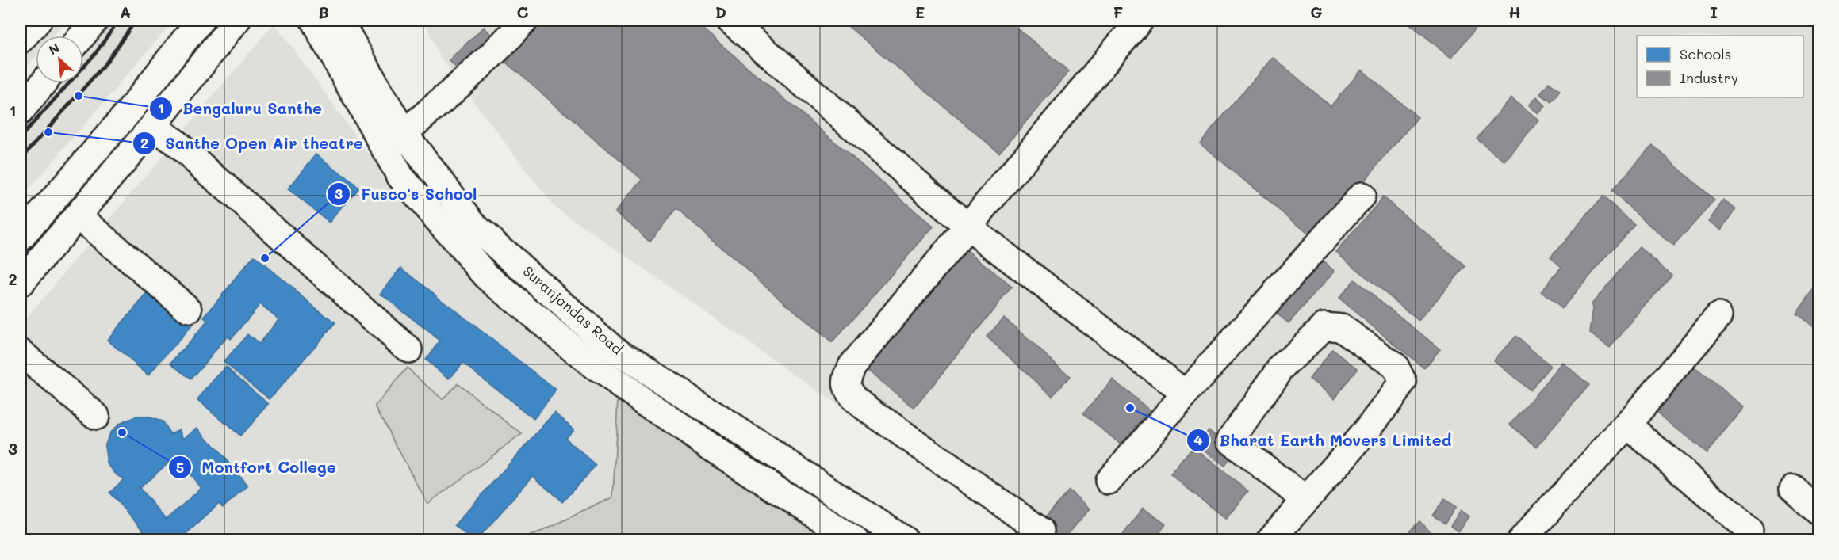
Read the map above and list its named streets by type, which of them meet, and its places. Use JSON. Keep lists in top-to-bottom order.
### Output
{
  "streets": {
    "main road": ["Suranjandas Road"]
  },
  "places": [
    "Bengaluru Santhe",
    "Santhe Open Air theatre",
    "Fusco's School",
    "Bharat Earth Movers Limited",
    "Montfort College"
  ],
  "legend": ["Schools", "Industry"],
  "north": "top left",
  "grid": {
    "columns": [
      "A",
      "B",
      "C",
      "D",
      "E",
      "F",
      "G",
      "H",
      "I"
    ],
    "rows": ["1", "2", "3"]
  }
}
